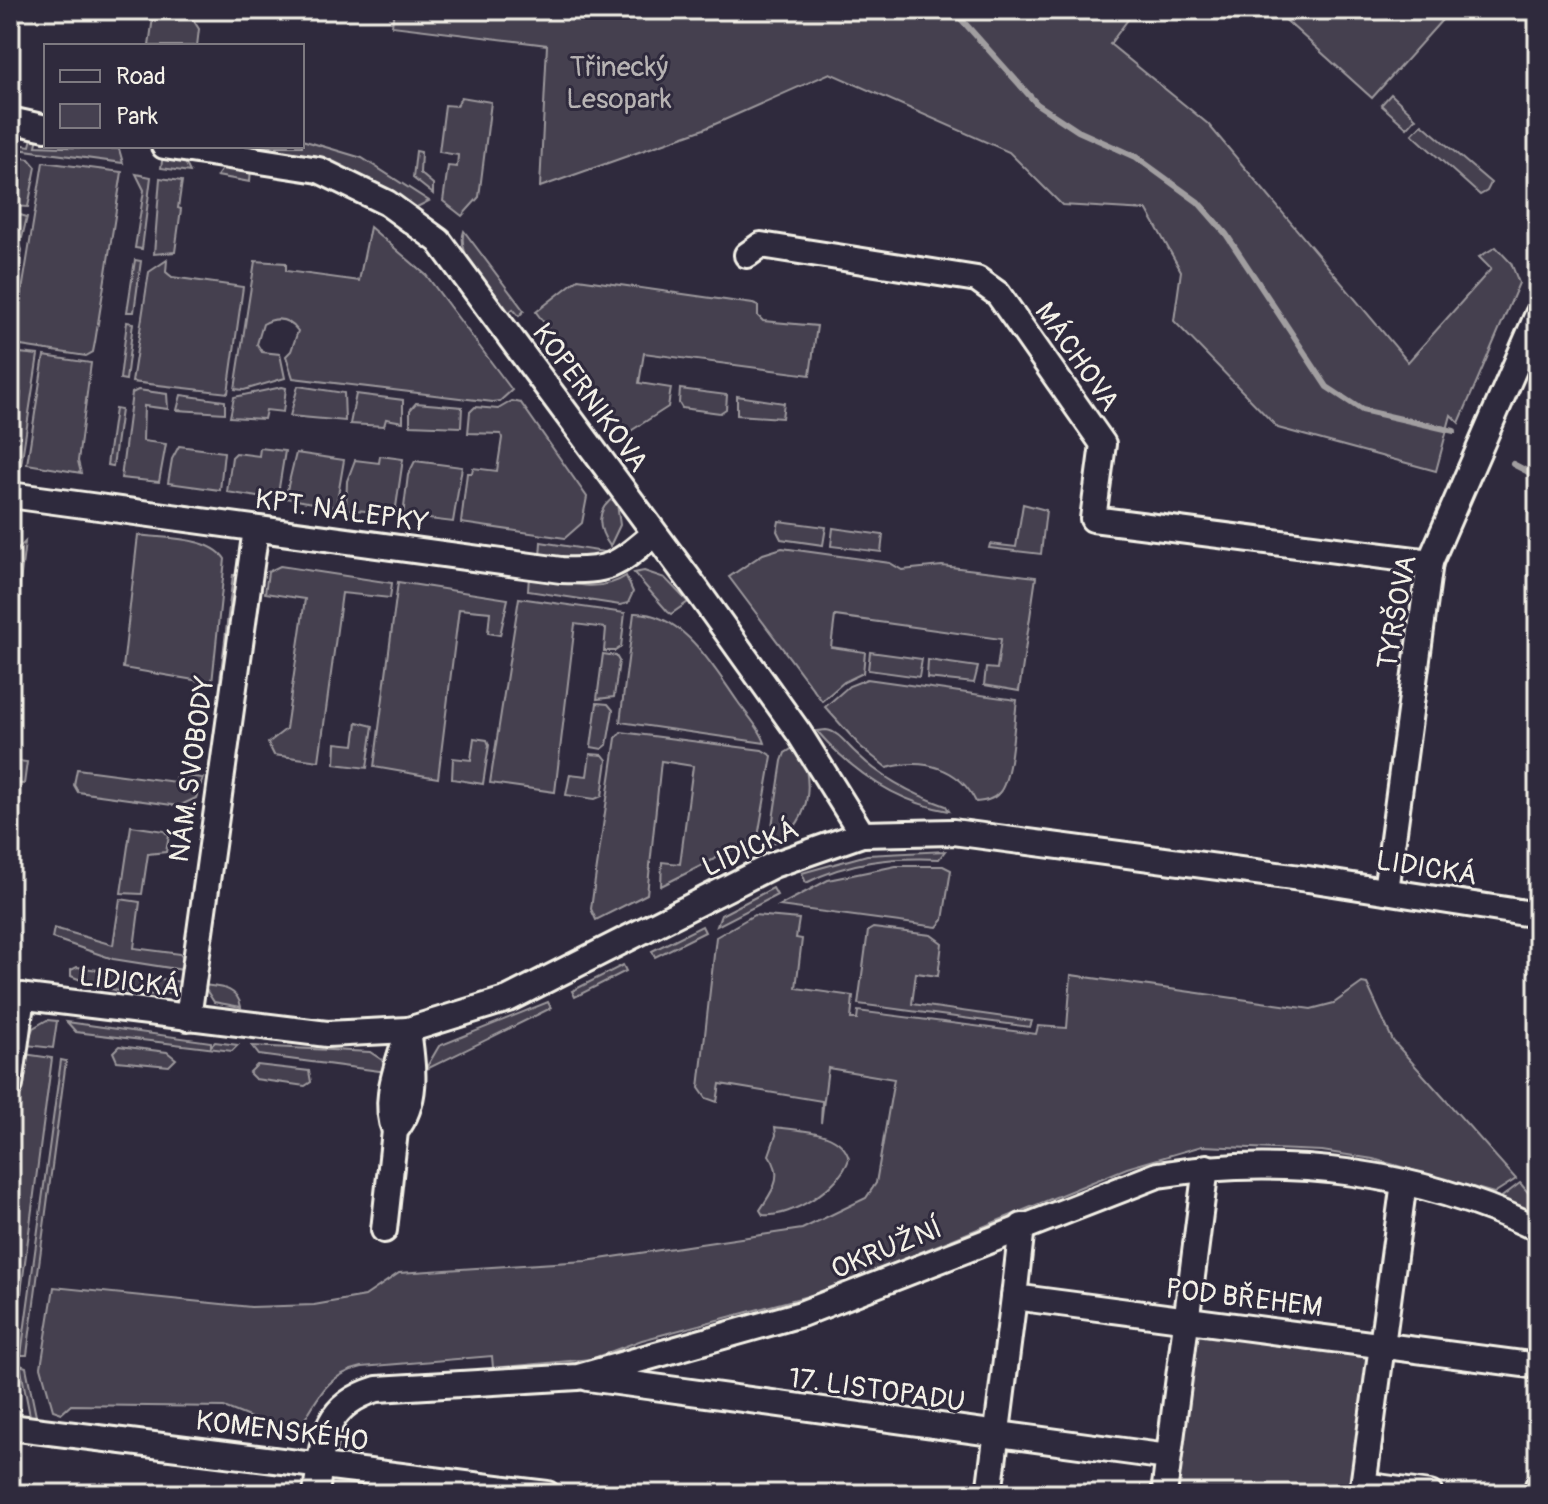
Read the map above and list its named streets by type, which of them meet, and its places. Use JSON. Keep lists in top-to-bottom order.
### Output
{
  "streets": {
    "street": [
      "MÁCHOVA",
      "KOPERNIKOVA",
      "KPT. NÁLEPKY",
      "TYRŠOVA",
      "NÁM. SVOBODY",
      "LIDICKÁ",
      "OKRUŽNÍ",
      "POD BŘEHEM",
      "17. LISTOPADU",
      "KOMENSKÉHO"
    ]
  },
  "crossings": [
    ["MÁCHOVA", "TYRŠOVA"],
    ["KOPERNIKOVA", "KPT. NÁLEPKY"],
    ["KOPERNIKOVA", "LIDICKÁ"],
    ["KPT. NÁLEPKY", "NÁM. SVOBODY"],
    ["TYRŠOVA", "LIDICKÁ"],
    ["NÁM. SVOBODY", "LIDICKÁ"],
    ["OKRUŽNÍ", "17. LISTOPADU"],
    ["OKRUŽNÍ", "KOMENSKÉHO"]
  ],
  "parks": ["Třinecký Lesopark"],
  "legend": ["Road", "Park"]
}
